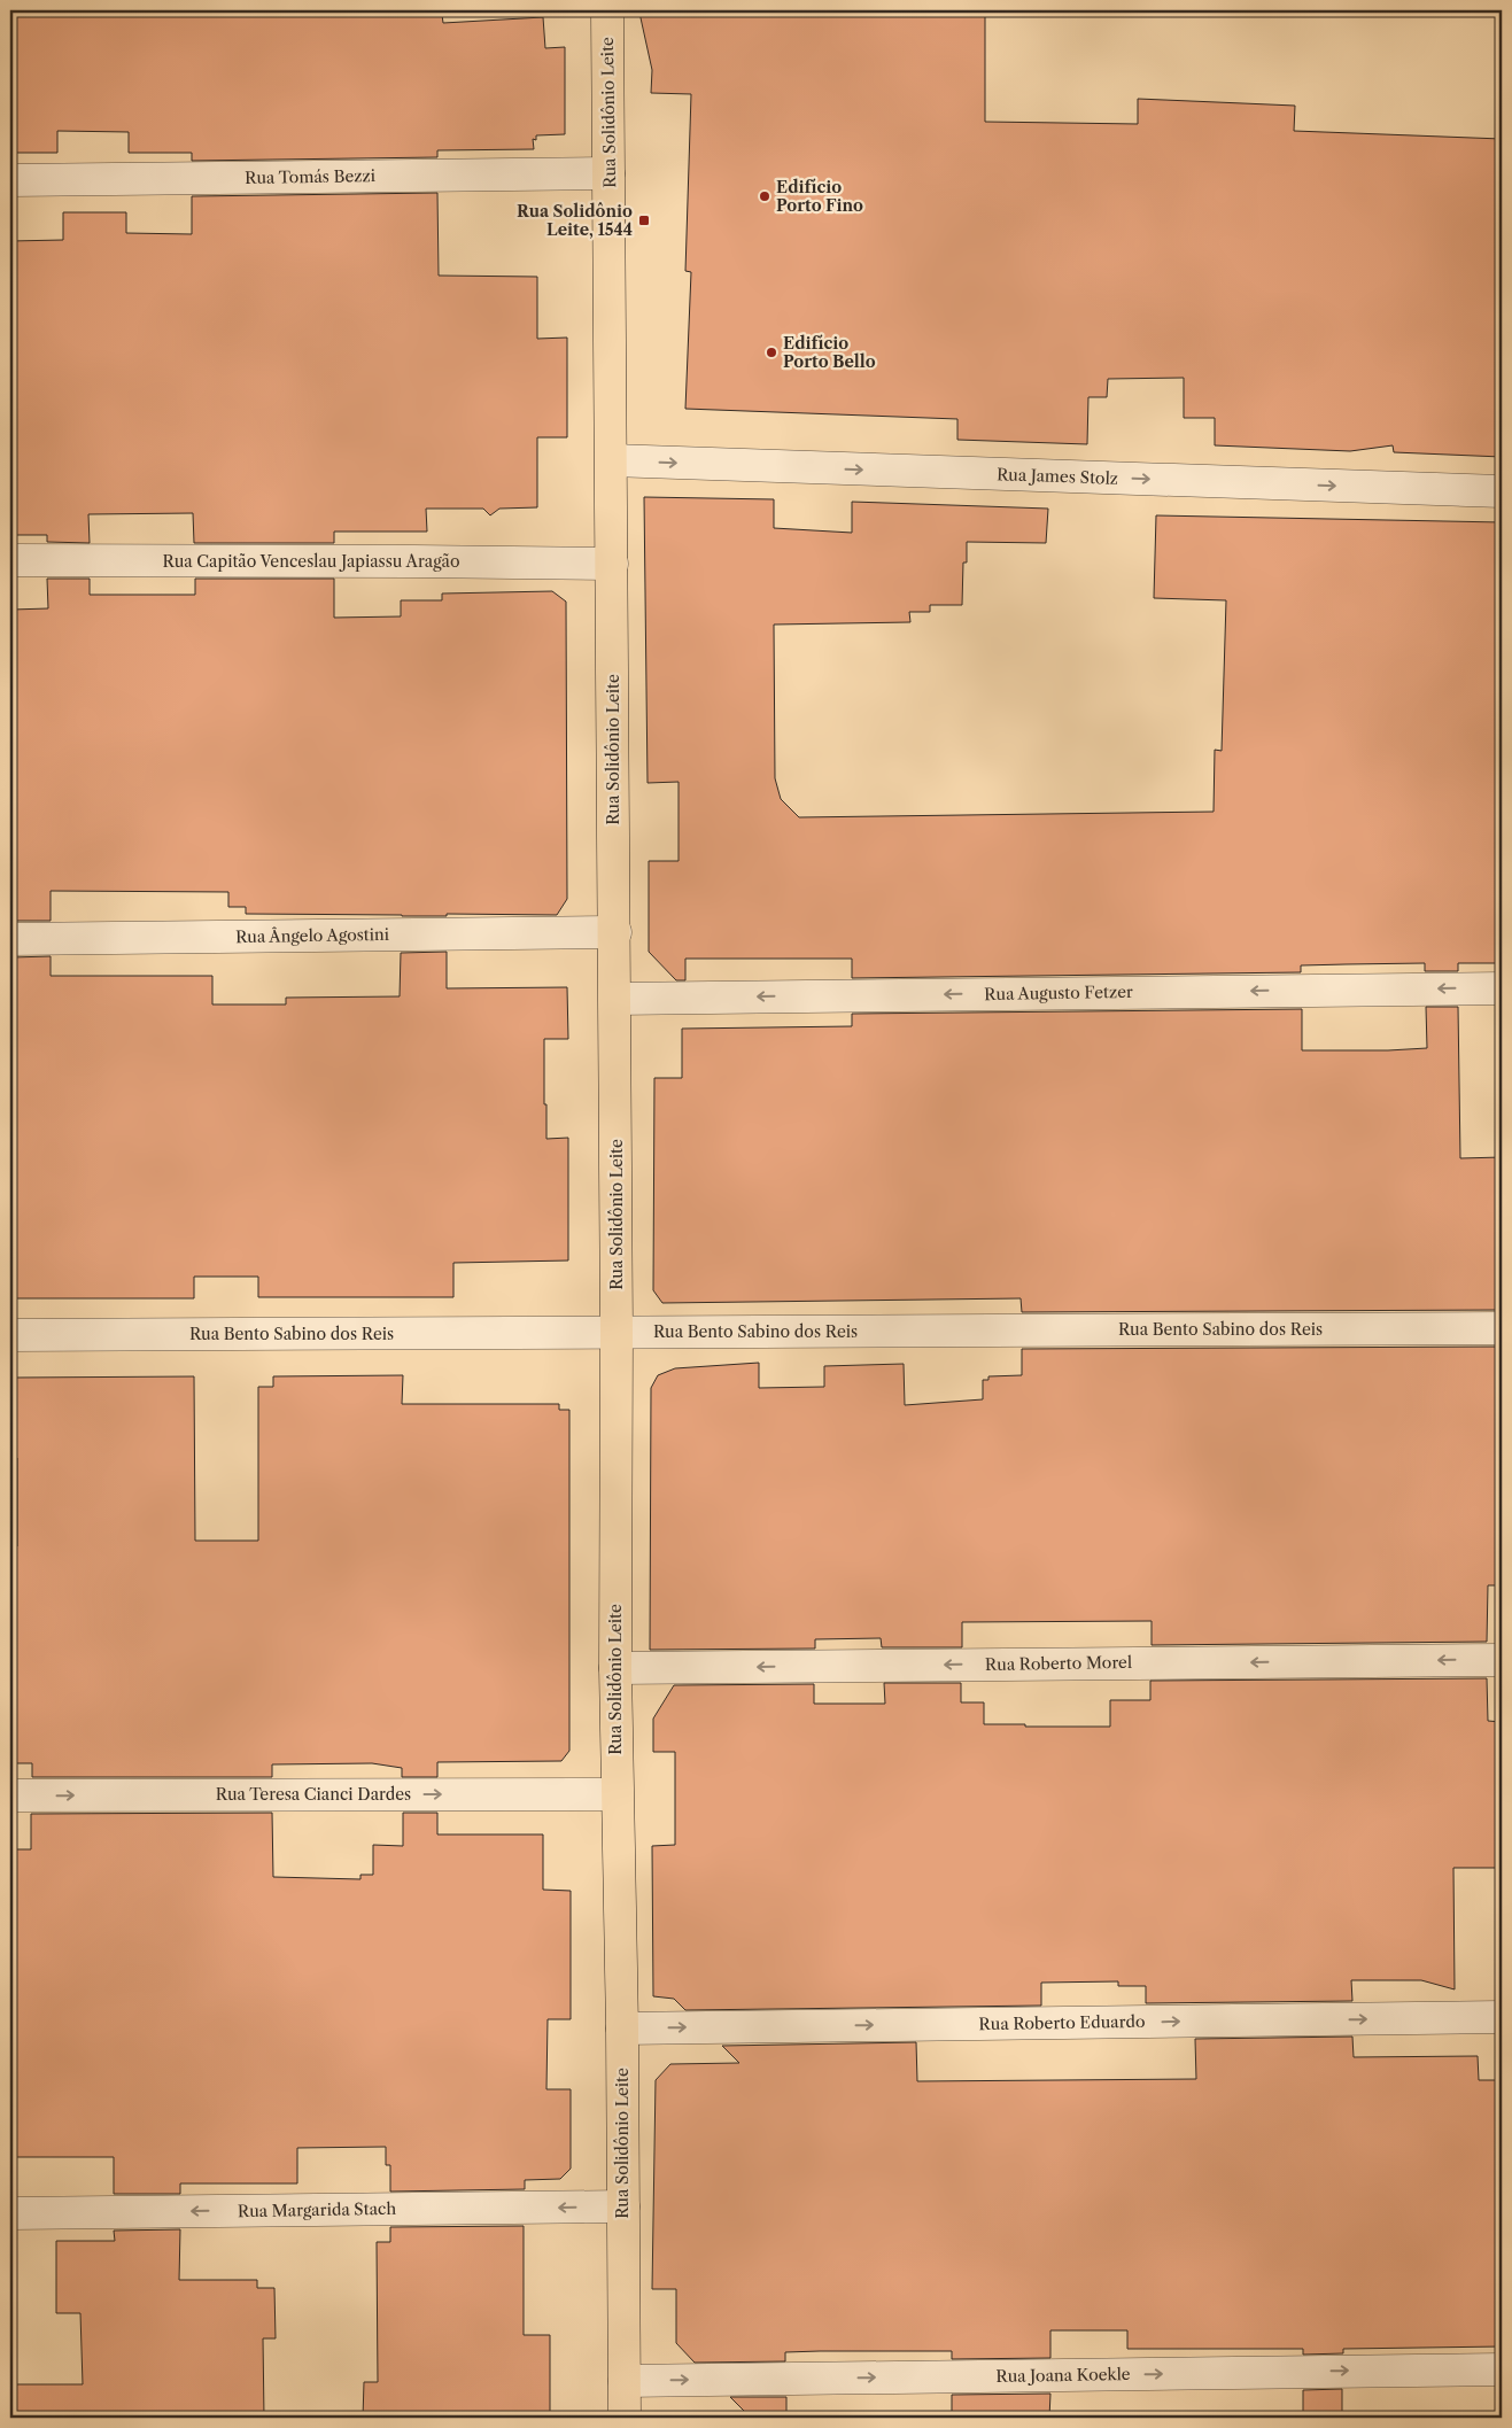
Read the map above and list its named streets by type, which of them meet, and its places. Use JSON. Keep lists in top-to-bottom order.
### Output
{
  "streets": {
    "main road": ["Rua Solidônio Leite"],
    "street": [
      "Rua Tomás Bezzi",
      "Rua James Stolz",
      "Rua Capitão Venceslau Japiassu Aragão",
      "Rua Ângelo Agostini",
      "Rua Augusto Fetzer",
      "Rua Bento Sabino dos Reis",
      "Rua Roberto Morel",
      "Rua Teresa Cianci Dardes",
      "Rua Roberto Eduardo",
      "Rua Margarida Stach",
      "Rua Joana Koekle"
    ]
  },
  "crossings": [
    ["Rua Solidônio Leite", "Rua Tomás Bezzi"],
    ["Rua Solidônio Leite", "Rua James Stolz"],
    ["Rua Solidônio Leite", "Rua Capitão Venceslau Japiassu Aragão"],
    ["Rua Solidônio Leite", "Rua Ângelo Agostini"],
    ["Rua Solidônio Leite", "Rua Augusto Fetzer"],
    ["Rua Solidônio Leite", "Rua Bento Sabino dos Reis"],
    ["Rua Solidônio Leite", "Rua Roberto Morel"],
    ["Rua Solidônio Leite", "Rua Teresa Cianci Dardes"],
    ["Rua Solidônio Leite", "Rua Roberto Eduardo"],
    ["Rua Solidônio Leite", "Rua Margarida Stach"],
    ["Rua Solidônio Leite", "Rua Joana Koekle"]
  ],
  "one_way": [
    "Rua James Stolz",
    "Rua Augusto Fetzer",
    "Rua Roberto Morel",
    "Rua Teresa Cianci Dardes",
    "Rua Roberto Eduardo",
    "Rua Margarida Stach",
    "Rua Joana Koekle"
  ],
  "places": {
    "other": ["Edifício Porto Fino", "Edifício Porto Bello"],
    "transit": ["Rua Solidônio Leite, 1544"]
  }
}
